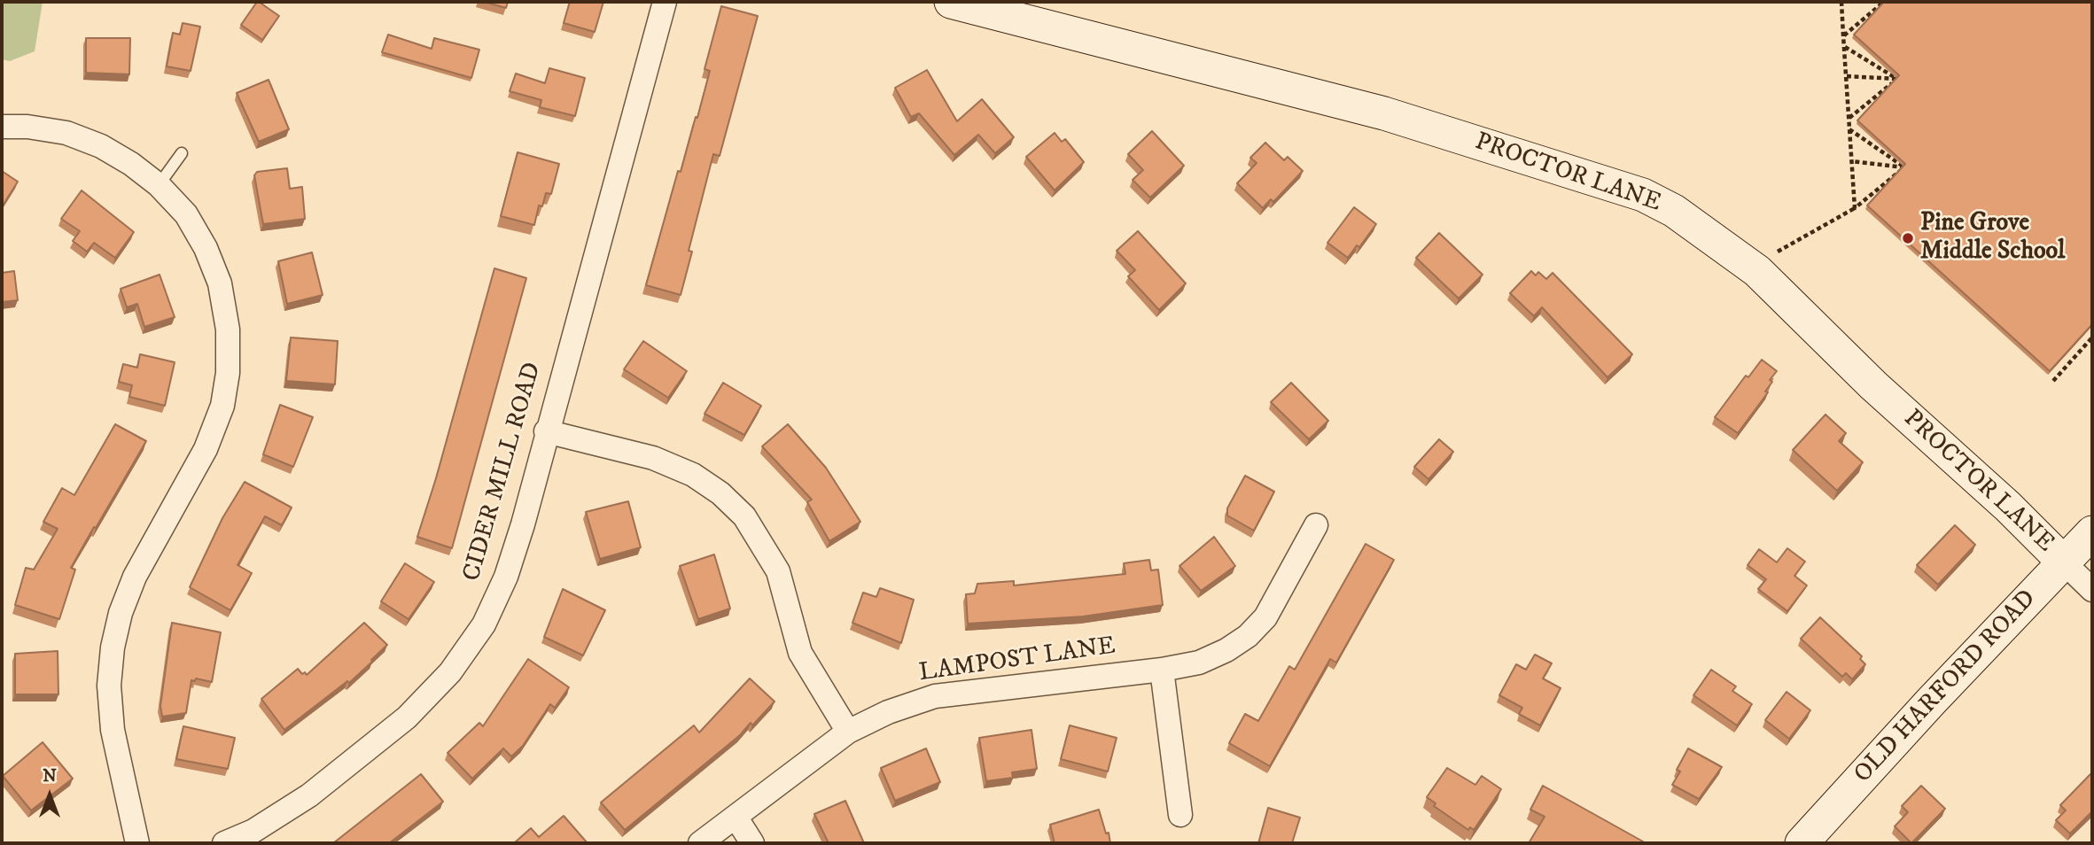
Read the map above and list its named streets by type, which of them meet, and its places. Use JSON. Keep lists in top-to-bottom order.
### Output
{
  "streets": {
    "street": [
      "PROCTOR LANE",
      "CIDER MILL ROAD",
      "LAMPOST LANE",
      "OLD HARFORD ROAD"
    ]
  },
  "crossings": [
    ["PROCTOR LANE", "OLD HARFORD ROAD"]
  ],
  "places": ["Pine Grove Middle School"],
  "north": "top"
}
